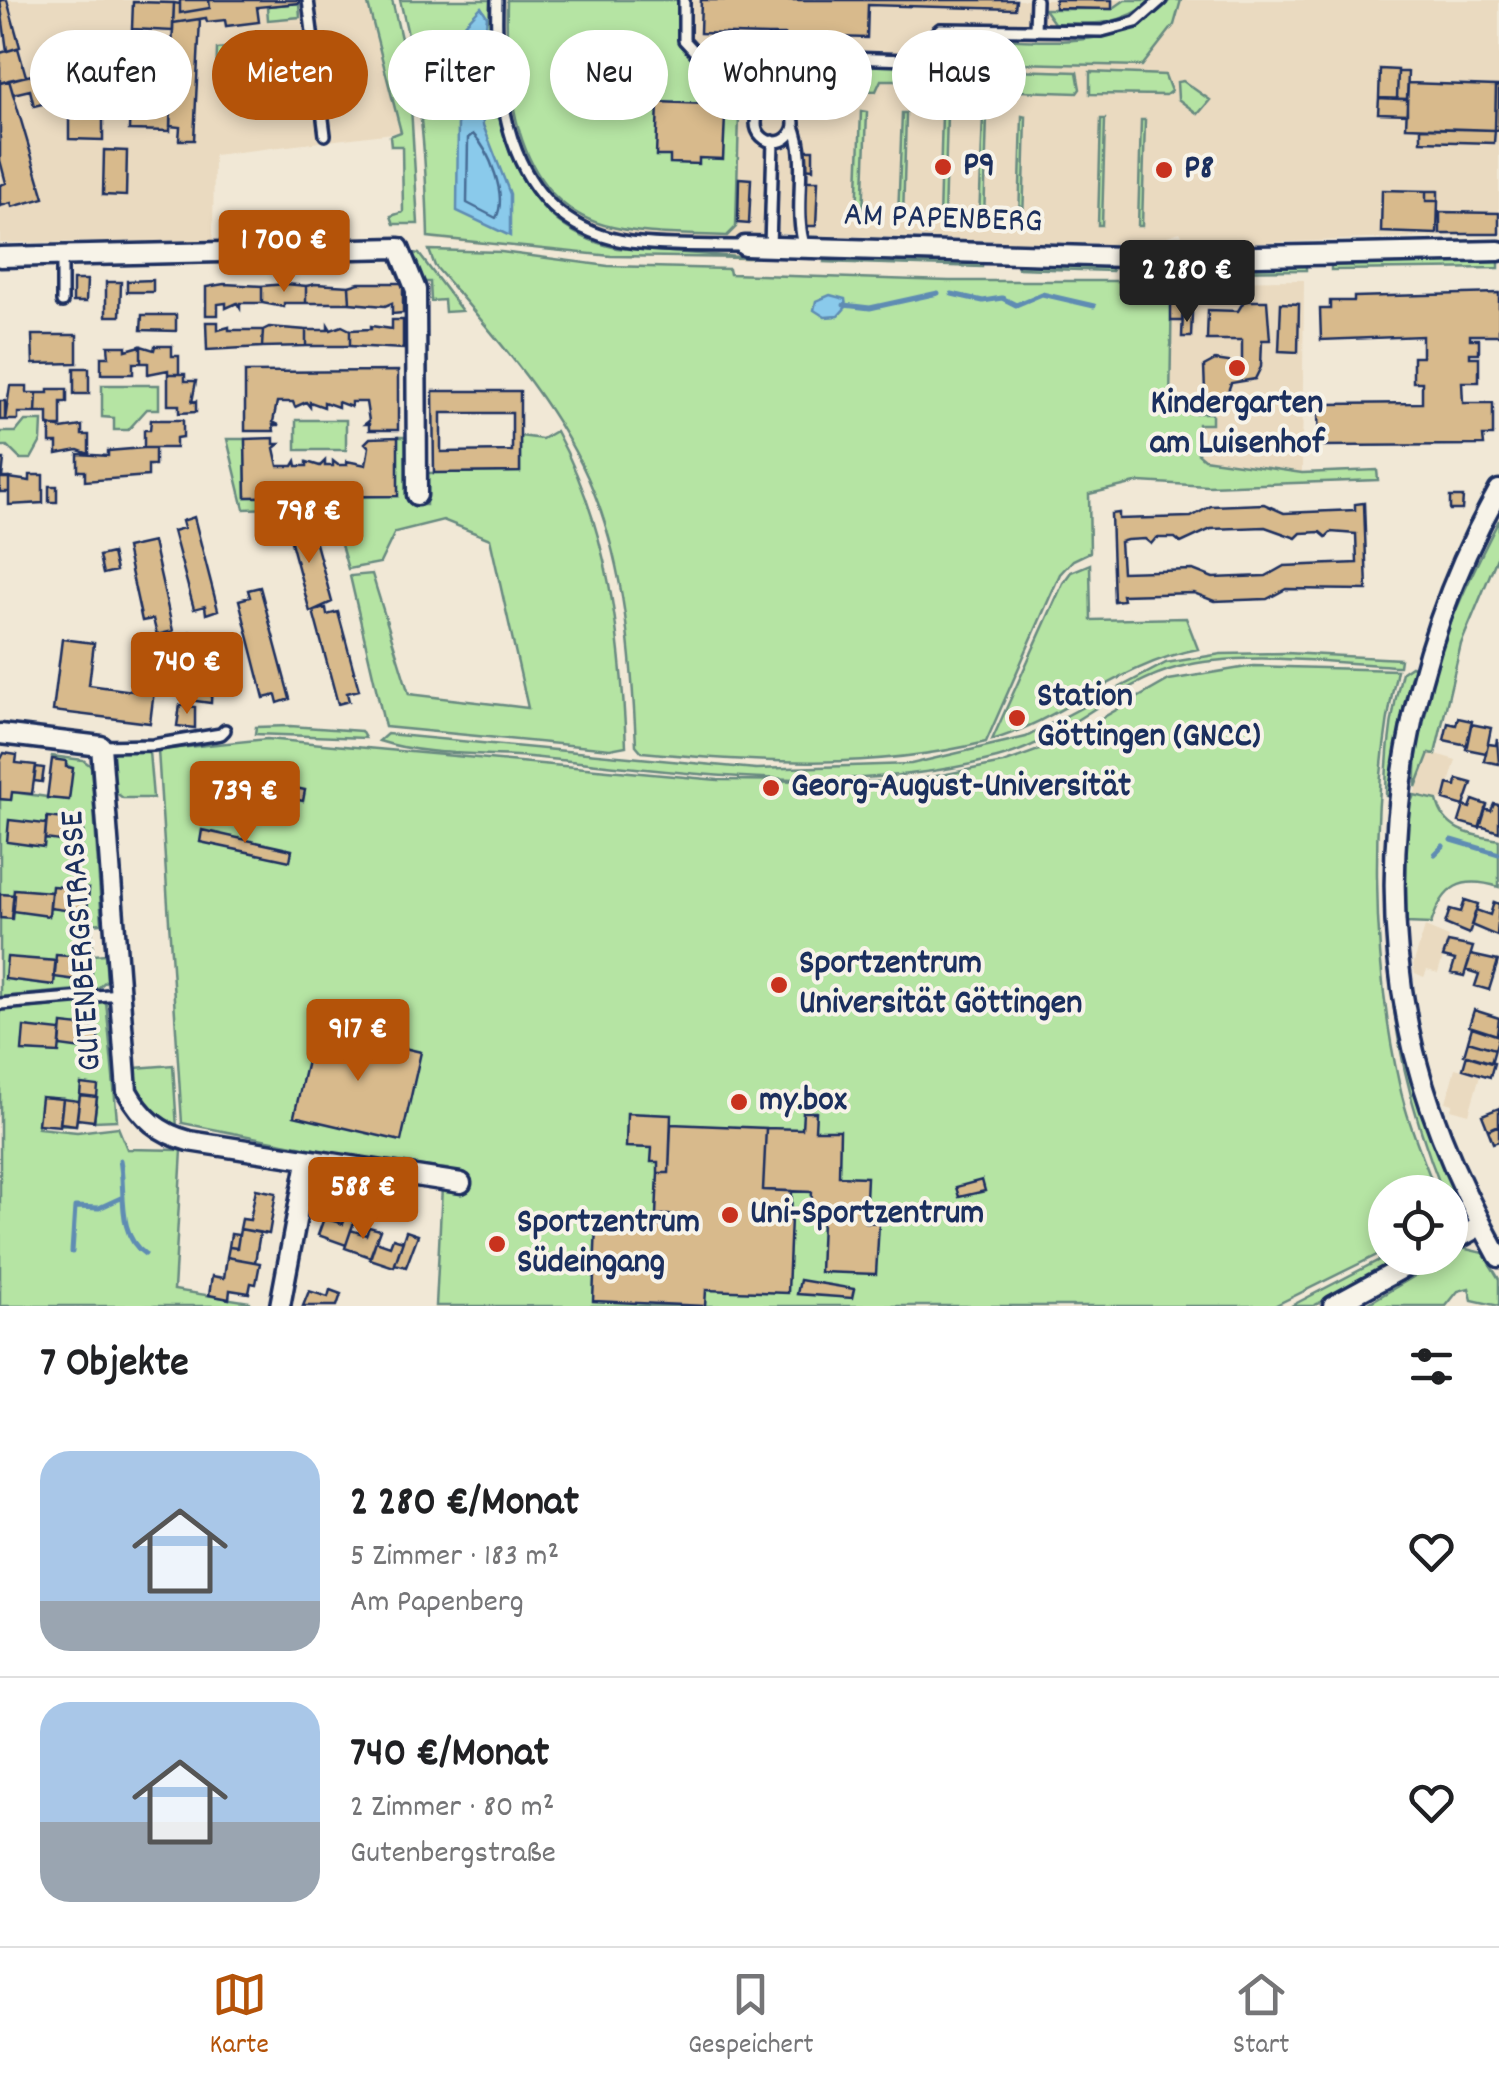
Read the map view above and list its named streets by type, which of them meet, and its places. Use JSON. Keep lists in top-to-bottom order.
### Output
{
  "streets": {
    "street": ["AM PAPENBERG", "GUTENBERGSTRASSE"]
  },
  "places": [
    "P9",
    "P8",
    "Kindergarten am Luisenhof",
    "Station Göttingen (GNCC)",
    "Georg-August-Universität",
    "Sportzentrum Universität Göttingen",
    "my.box",
    "Uni-Sportzentrum",
    "Sportzentrum Südeingang"
  ],
  "page": {
    "chip": [
      "Kaufen",
      "Mieten",
      "Filter",
      "Neu",
      "Wohnung",
      "Haus"
    ],
    "price": [
      "1 700 €",
      "2 280 €",
      "798 €",
      "740 €",
      "739 €",
      "917 €",
      "588 €"
    ],
    "heading": "7 Objekte",
    "list": [
      {
        "name": "2 280 €/Monat",
        "note": "5 Zimmer · 183 m² · Am Papenberg"
      },
      {
        "name": "740 €/Monat",
        "note": "2 Zimmer · 80 m² · Gutenbergstraße"
      }
    ],
    "tabs": ["Karte", "Gespeichert", "Start"]
  }
}
